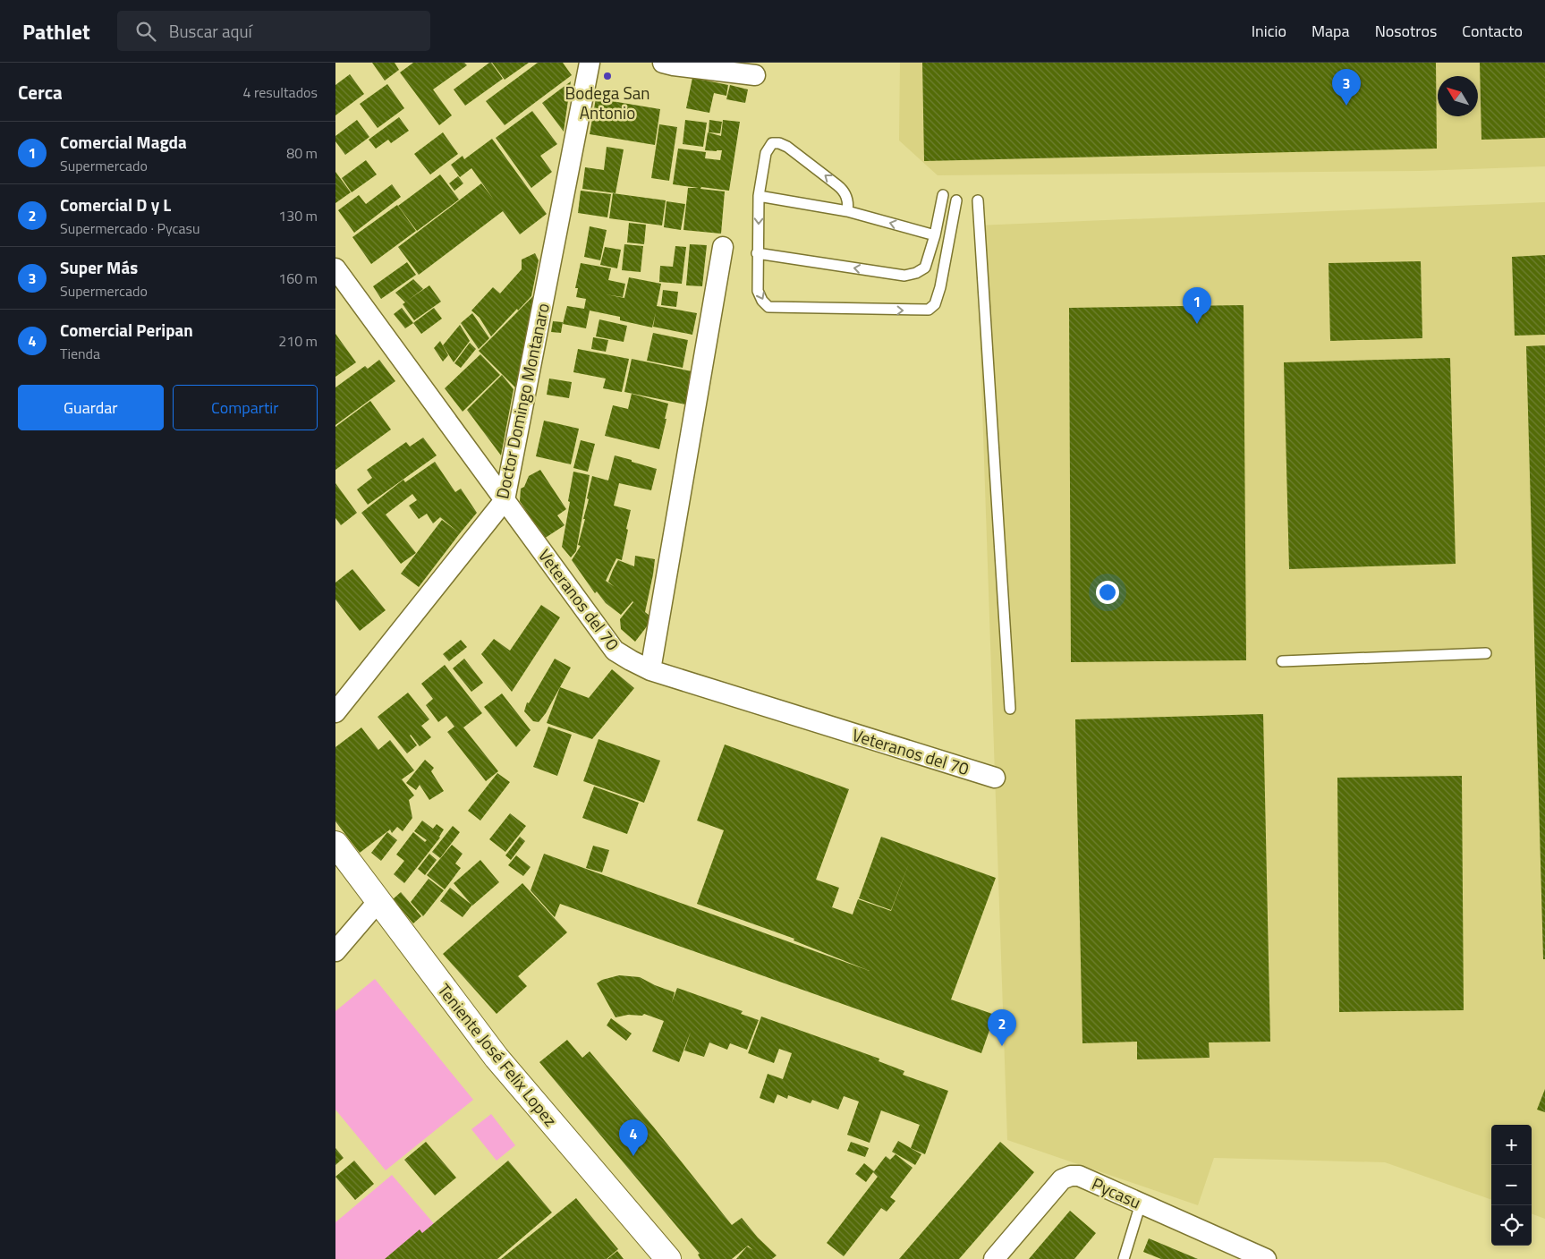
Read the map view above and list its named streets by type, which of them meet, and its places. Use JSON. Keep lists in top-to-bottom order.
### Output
{
  "streets": {
    "main road": ["Teniente José Felix Lopez"],
    "street": ["Doctor Domingo Montanaro", "Veteranos del 70", "Pycasu"]
  },
  "crossings": [
    ["Doctor Domingo Montanaro", "Veteranos del 70"]
  ],
  "places": ["Bodega San Antonio"],
  "north": "top left",
  "page": {
    "header": "Pathlet",
    "search": "Buscar aquí",
    "nav": [
      "Inicio",
      "Mapa",
      "Nosotros",
      "Contacto"
    ],
    "heading": ["Cerca", "4 resultados"],
    "pins": [
      "3",
      "1",
      "2",
      "4"
    ],
    "list": [
      {
        "mark": "1",
        "name": "Comercial Magda",
        "note": "Supermercado",
        "value": "80 m"
      },
      {
        "mark": "2",
        "name": "Comercial D y L",
        "note": "Supermercado · Pycasu",
        "value": "130 m"
      },
      {
        "mark": "3",
        "name": "Super Más",
        "note": "Supermercado",
        "value": "160 m"
      },
      {
        "mark": "4",
        "name": "Comercial Peripan",
        "note": "Tienda",
        "value": "210 m"
      }
    ],
    "buttons": ["Guardar", "Compartir"],
    "map_buttons": ["+", "−"]
  }
}
